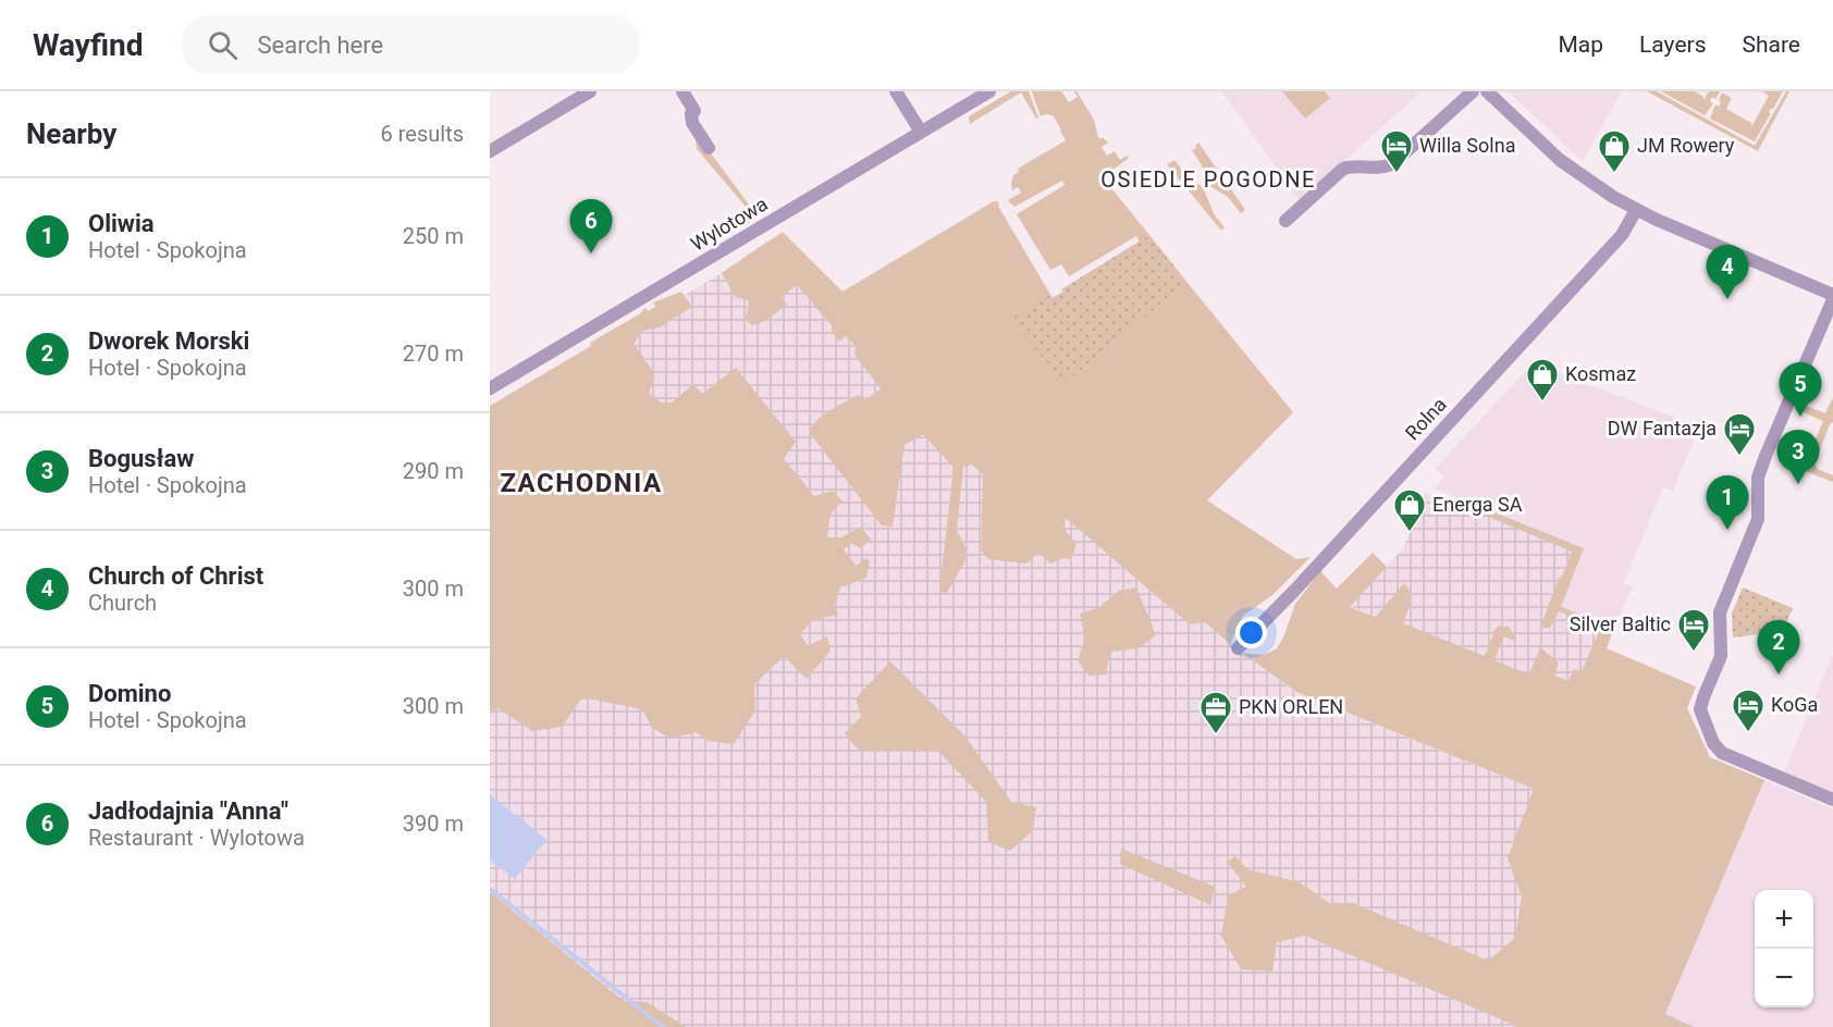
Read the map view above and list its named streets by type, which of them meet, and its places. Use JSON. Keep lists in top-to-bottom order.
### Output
{
  "streets": {
    "street": ["Wylotowa", "Rolna"]
  },
  "districts": ["OSIEDLE POGODNE", "ZACHODNIA"],
  "places": {
    "hotel": [
      "Willa Solna",
      "DW Fantazja",
      "Silver Baltic",
      "KoGa"
    ],
    "shop": ["JM Rowery", "Kosmaz", "Energa SA"],
    "office": ["PKN ORLEN"]
  },
  "page": {
    "header": "Wayfind",
    "search": "Search here",
    "nav": ["Map", "Layers", "Share"],
    "heading": ["Nearby", "6 results"],
    "list": [
      {
        "mark": "1",
        "name": "Oliwia",
        "note": "Hotel · Spokojna",
        "value": "250 m"
      },
      {
        "mark": "2",
        "name": "Dworek Morski",
        "note": "Hotel · Spokojna",
        "value": "270 m"
      },
      {
        "mark": "3",
        "name": "Bogusław",
        "note": "Hotel · Spokojna",
        "value": "290 m"
      },
      {
        "mark": "4",
        "name": "Church of Christ",
        "note": "Church",
        "value": "300 m"
      },
      {
        "mark": "5",
        "name": "Domino",
        "note": "Hotel · Spokojna",
        "value": "300 m"
      },
      {
        "mark": "6",
        "name": "Jadłodajnia \"Anna\"",
        "note": "Restaurant · Wylotowa",
        "value": "390 m"
      }
    ],
    "pins": [
      "6",
      "4",
      "5",
      "3",
      "1",
      "2"
    ],
    "map_buttons": ["+", "−"]
  }
}
